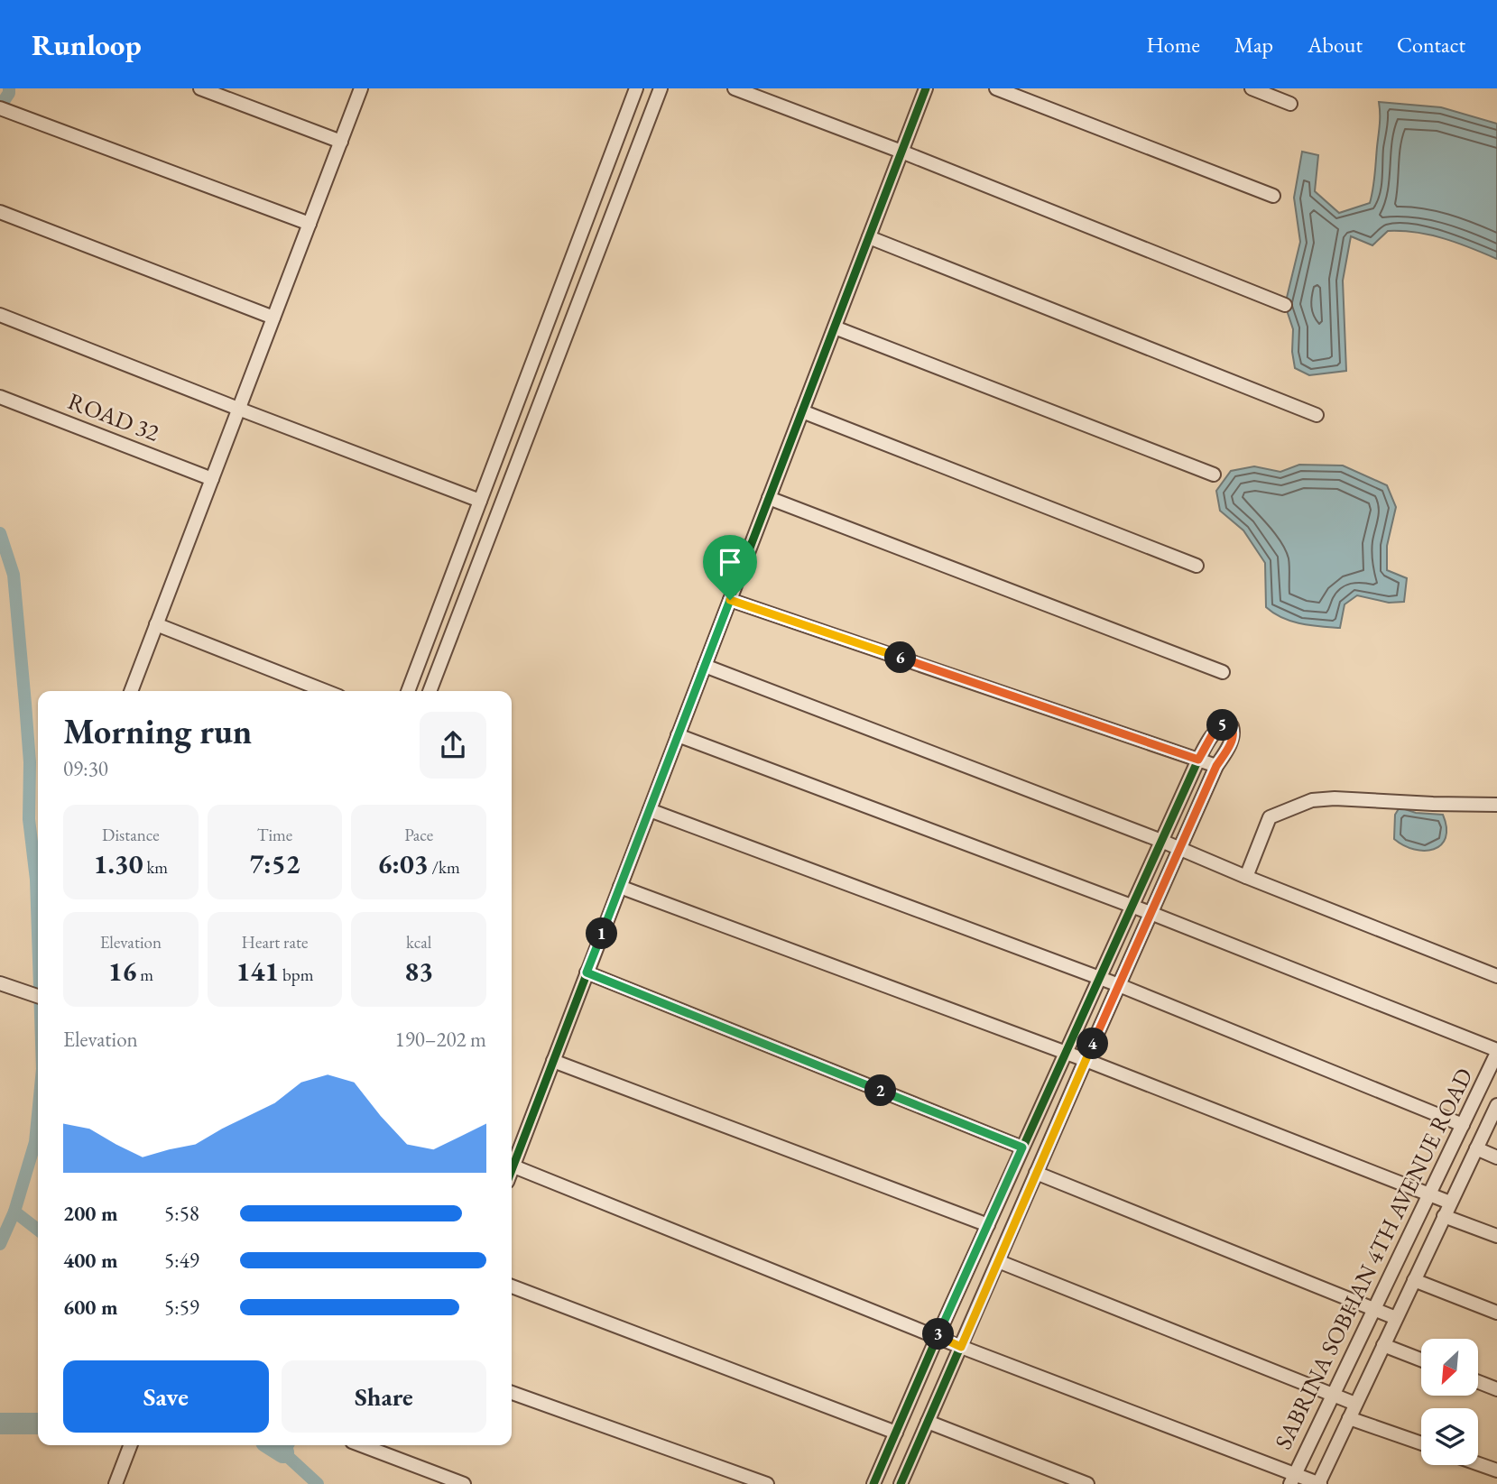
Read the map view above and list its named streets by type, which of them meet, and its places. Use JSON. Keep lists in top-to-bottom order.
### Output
{
  "streets": {
    "street": ["ROAD 32", "SABRINA SOBHAN 4TH AVENUE ROAD"]
  },
  "north": "bottom left",
  "page": {
    "header": "Runloop",
    "nav": [
      "Home",
      "Map",
      "About",
      "Contact"
    ],
    "pins": [
      "6",
      "5",
      "1",
      "4",
      "2",
      "3"
    ],
    "heading": ["Morning run", "09:30"],
    "stats": [
      ["Distance", "1.30 km"],
      ["Time", "7:52"],
      ["Pace", "6:03 /km"],
      ["Elevation", "16 m"],
      ["Heart rate", "141 bpm"],
      ["kcal", "83"]
    ],
    "chart": ["Elevation", "190–202 m"],
    "list": [
      {
        "name": "200 m",
        "note": "5:58"
      },
      {
        "name": "400 m",
        "note": "5:49"
      },
      {
        "name": "600 m",
        "note": "5:59"
      }
    ],
    "buttons": ["Save", "Share"]
  }
}
